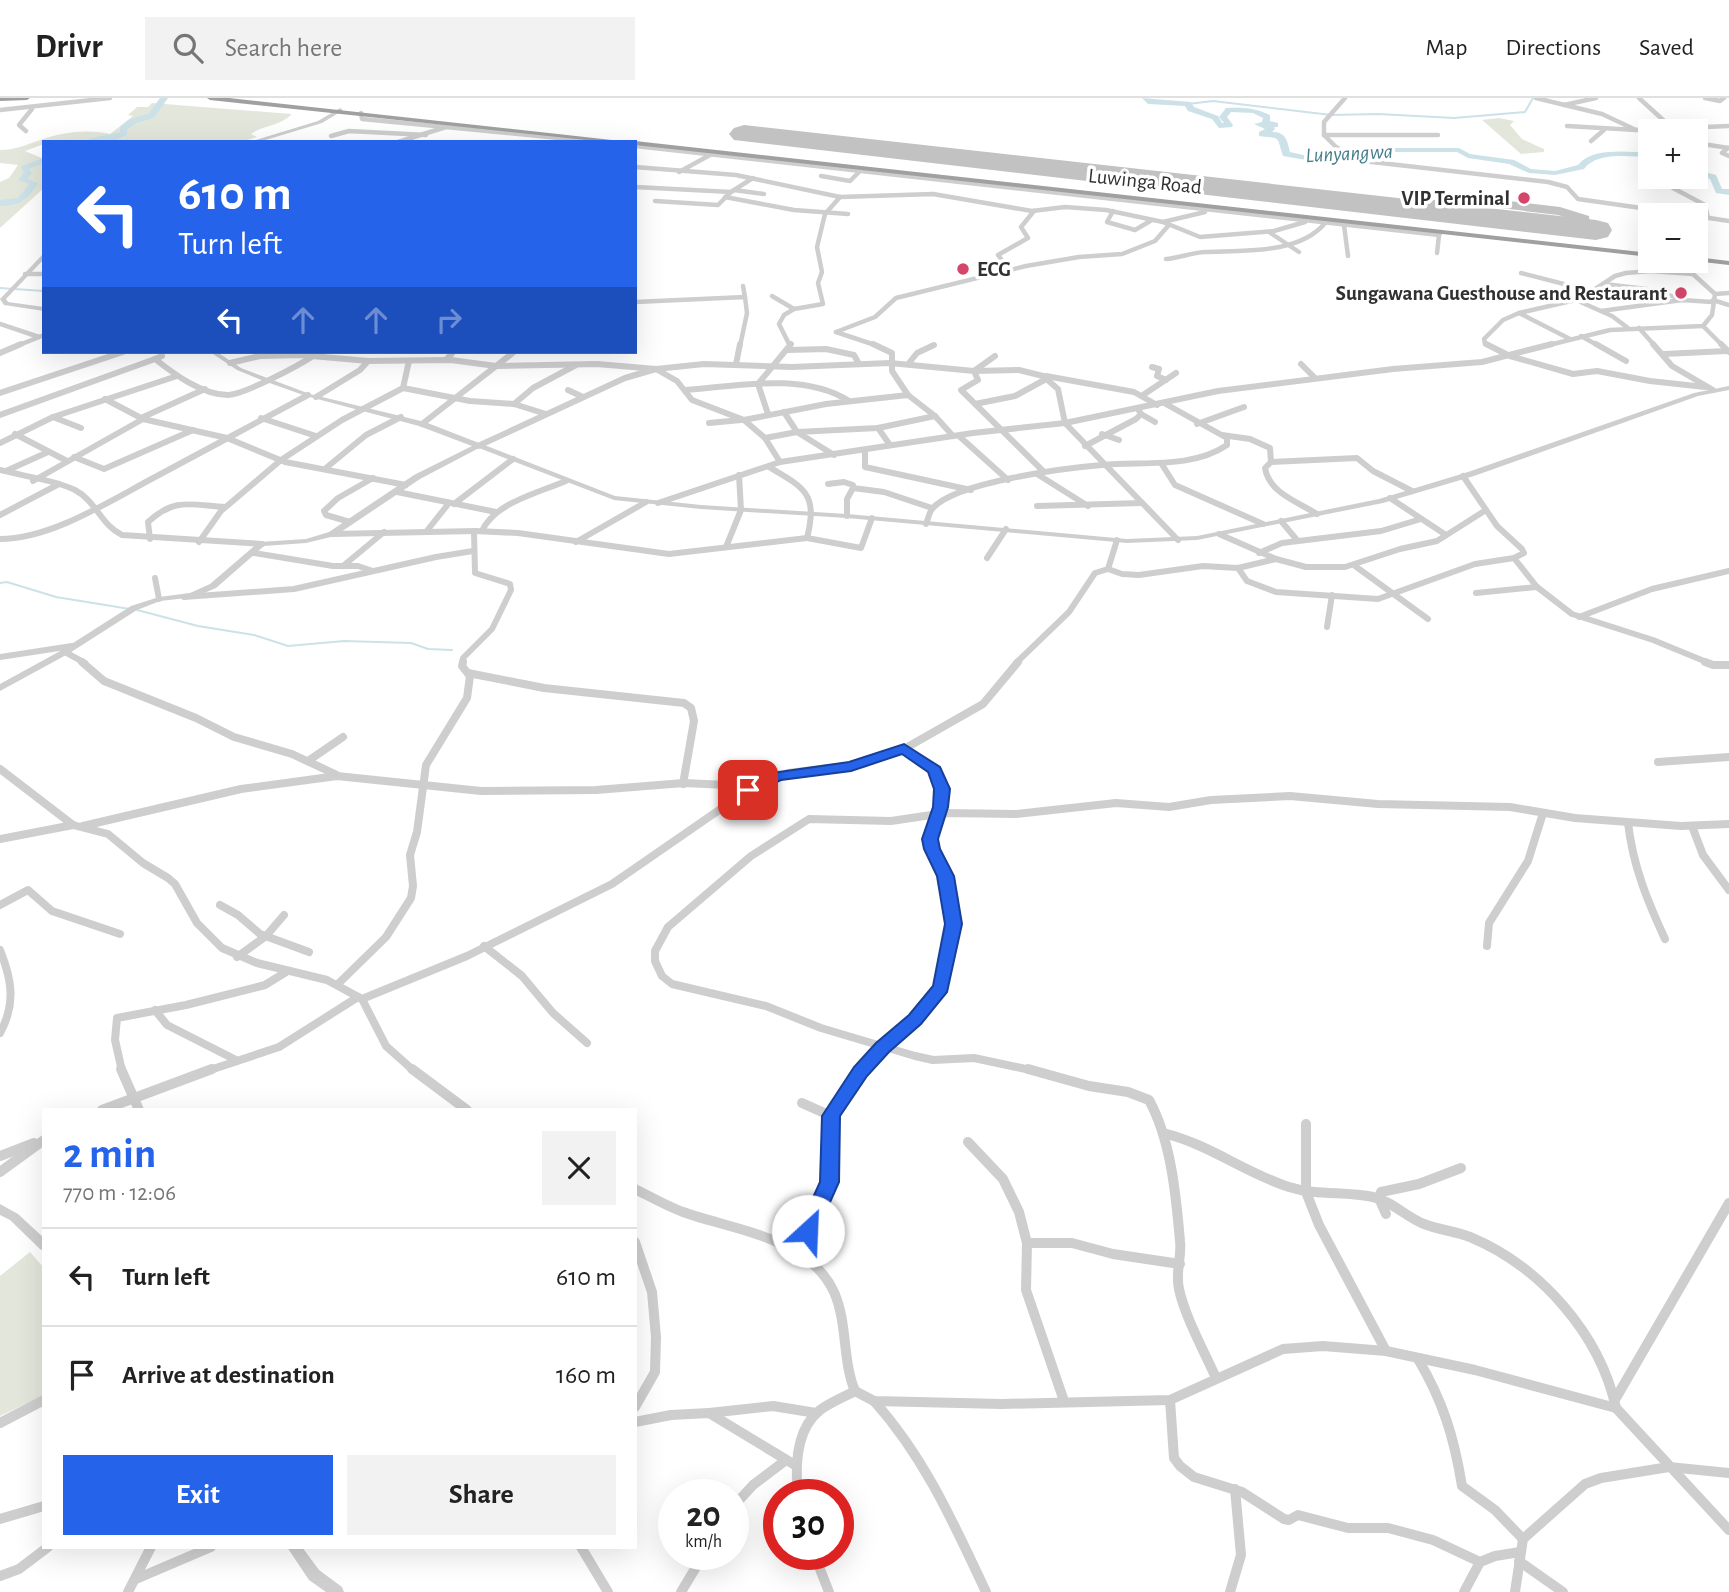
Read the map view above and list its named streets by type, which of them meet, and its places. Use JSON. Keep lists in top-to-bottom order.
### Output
{
  "streets": {
    "highway": ["Luwinga Road"]
  },
  "water": ["Lunyangwa"],
  "places": ["VIP Terminal", "ECG", "Sungawana Guesthouse and Restaurant"],
  "page": {
    "header": "Drivr",
    "search": "Search here",
    "nav": ["Map", "Directions", "Saved"],
    "map_buttons": ["+", "−"],
    "turn": ["610 m", "Turn left"],
    "heading": ["2 min", "770 m · 12:06"],
    "list": [
      {
        "name": "Turn left",
        "value": "610 m"
      },
      {
        "name": "Arrive at destination",
        "value": "160 m"
      }
    ],
    "buttons": ["Exit", "Share"],
    "speed": "20 km/h",
    "limit": "30"
  }
}
